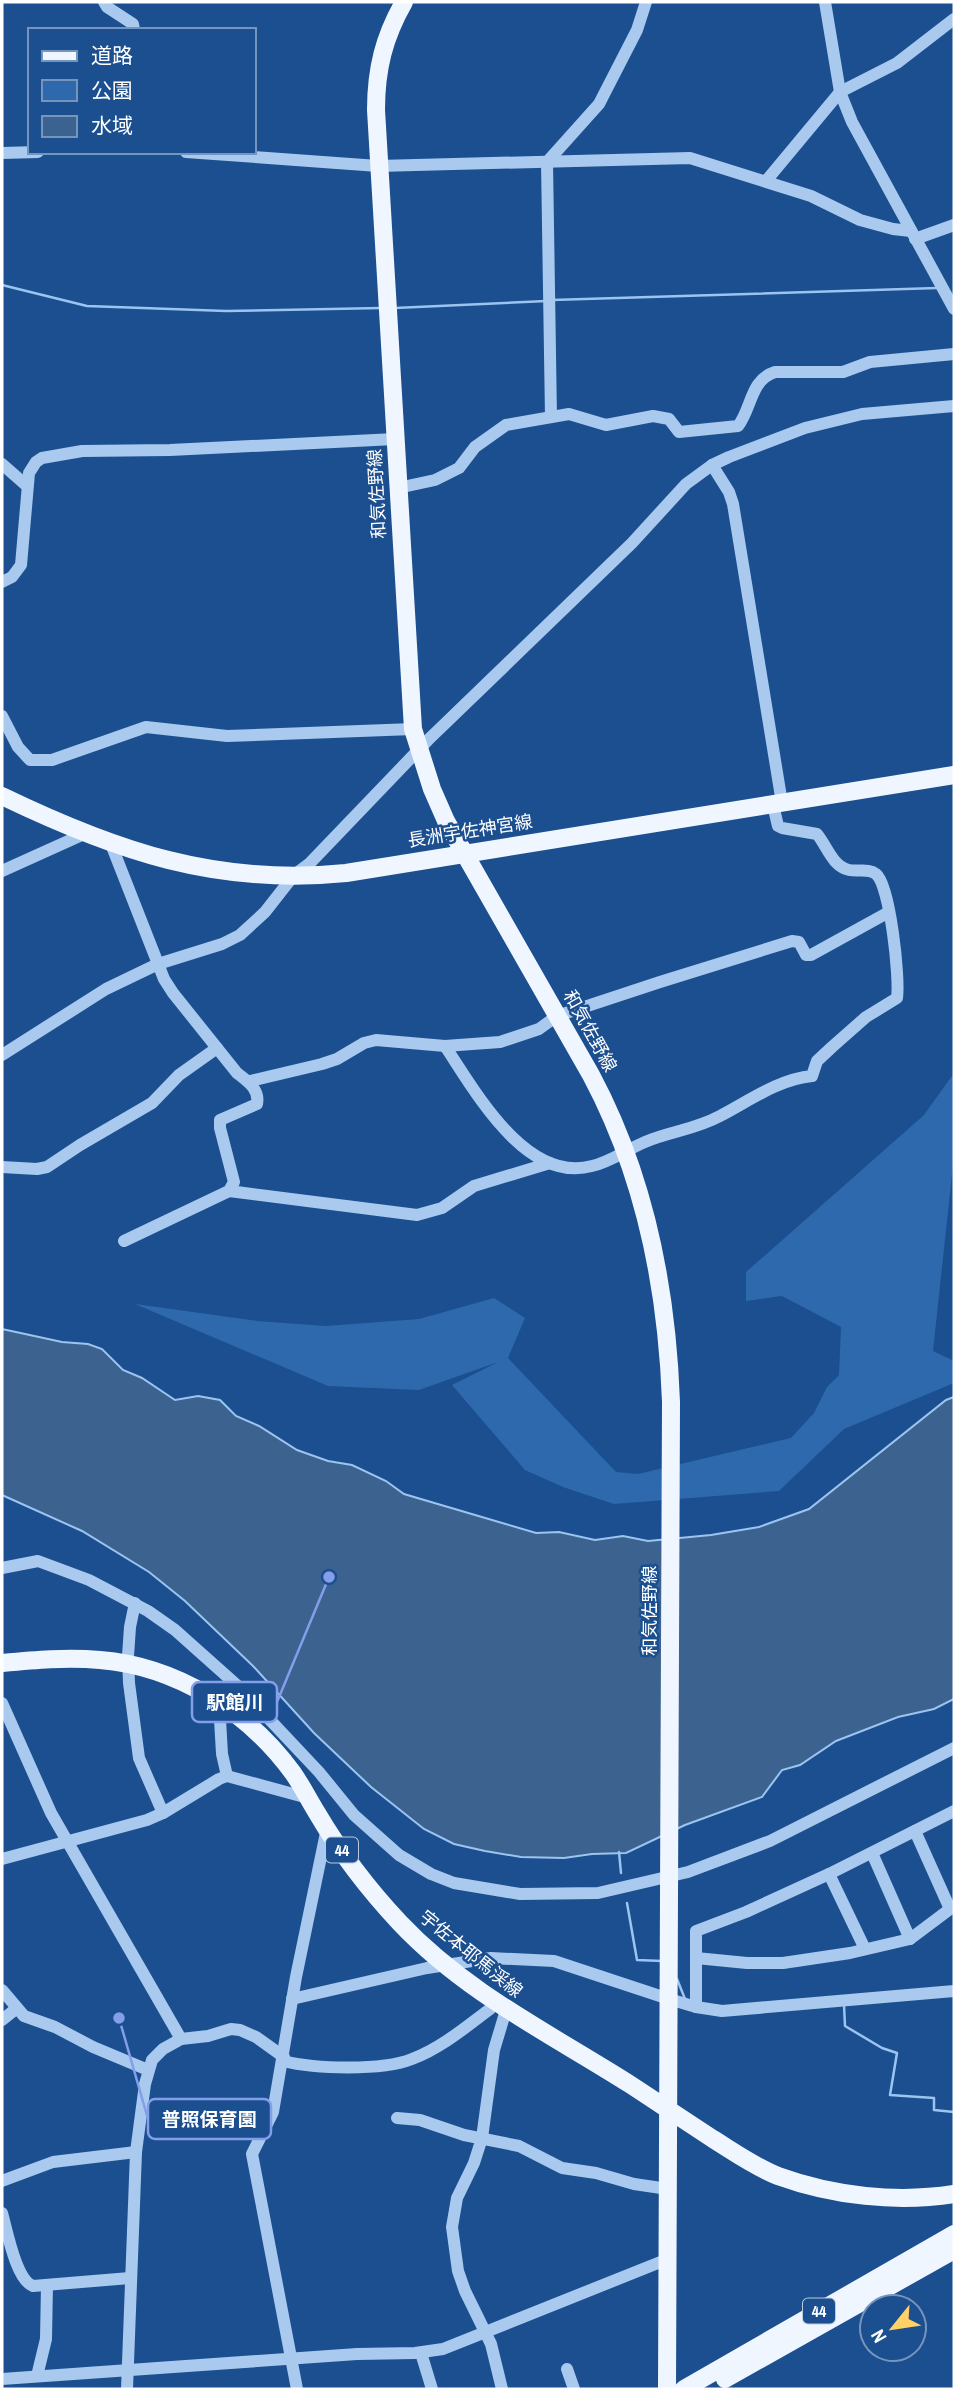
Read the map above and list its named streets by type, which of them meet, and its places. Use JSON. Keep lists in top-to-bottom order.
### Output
{
  "streets": {
    "main road": [
      "和気佐野線",
      "長洲宇佐神宮線",
      "44",
      "宇佐本耶馬渓線"
    ]
  },
  "crossings": [
    ["和気佐野線", "長洲宇佐神宮線"],
    ["和気佐野線", "宇佐本耶馬渓線"]
  ],
  "places": ["駅館川", "普照保育園"],
  "legend": ["道路", "公園", "水域"],
  "north": "bottom left"
}
